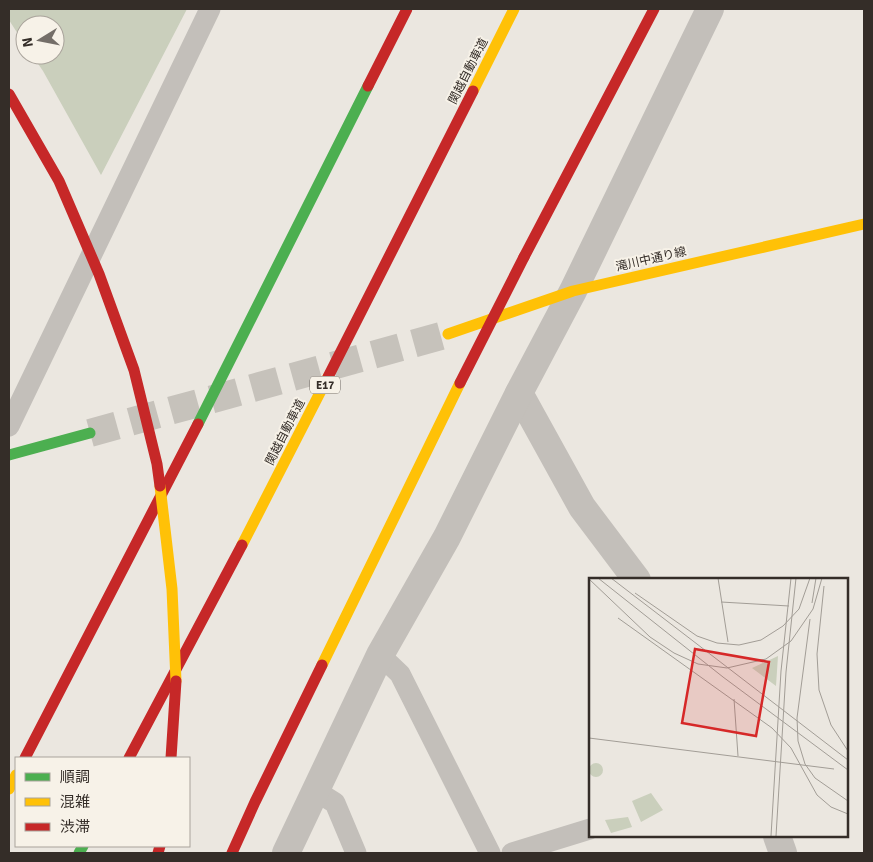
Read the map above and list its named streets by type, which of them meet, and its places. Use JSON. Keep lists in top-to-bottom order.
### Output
{
  "streets": {
    "main road": ["関越自動車道", "滝川中通り線", "E17"]
  },
  "legend": ["順調", "混雑", "渋滞"],
  "north": "left"
}
